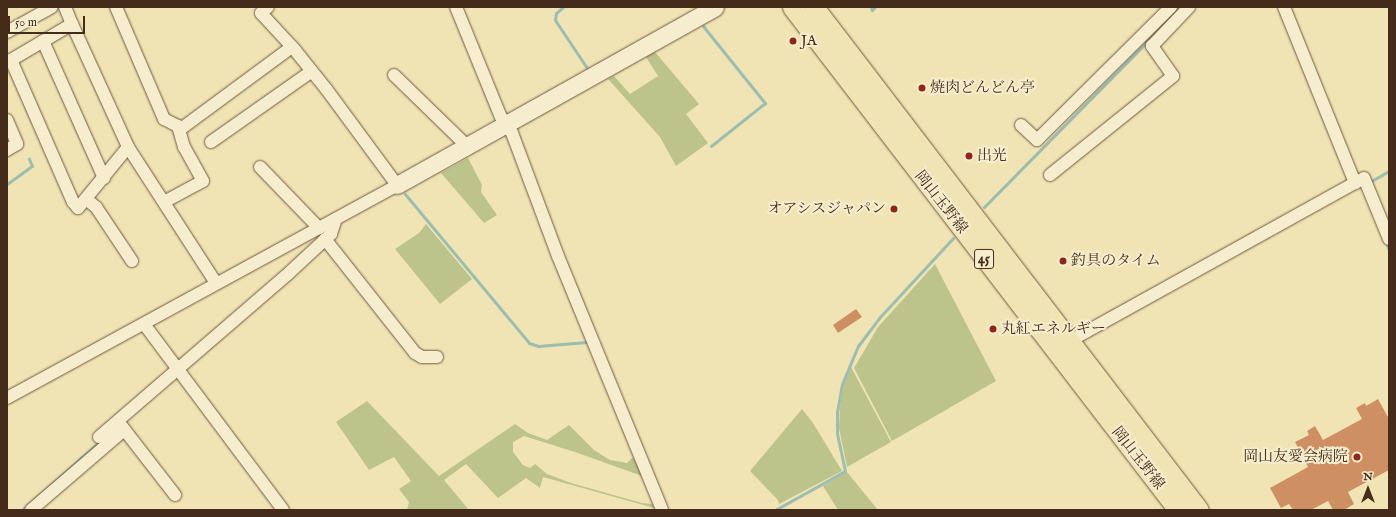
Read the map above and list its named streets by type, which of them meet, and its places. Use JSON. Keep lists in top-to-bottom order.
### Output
{
  "streets": {
    "main road": ["岡山玉野線", "45"]
  },
  "places": [
    "JA",
    "焼肉どんどん亭",
    "出光",
    "オアシスジャパン",
    "釣具のタイム",
    "丸紅エネルギー",
    "岡山友愛会病院"
  ],
  "scale_bar": "50 m",
  "north": "top"
}
